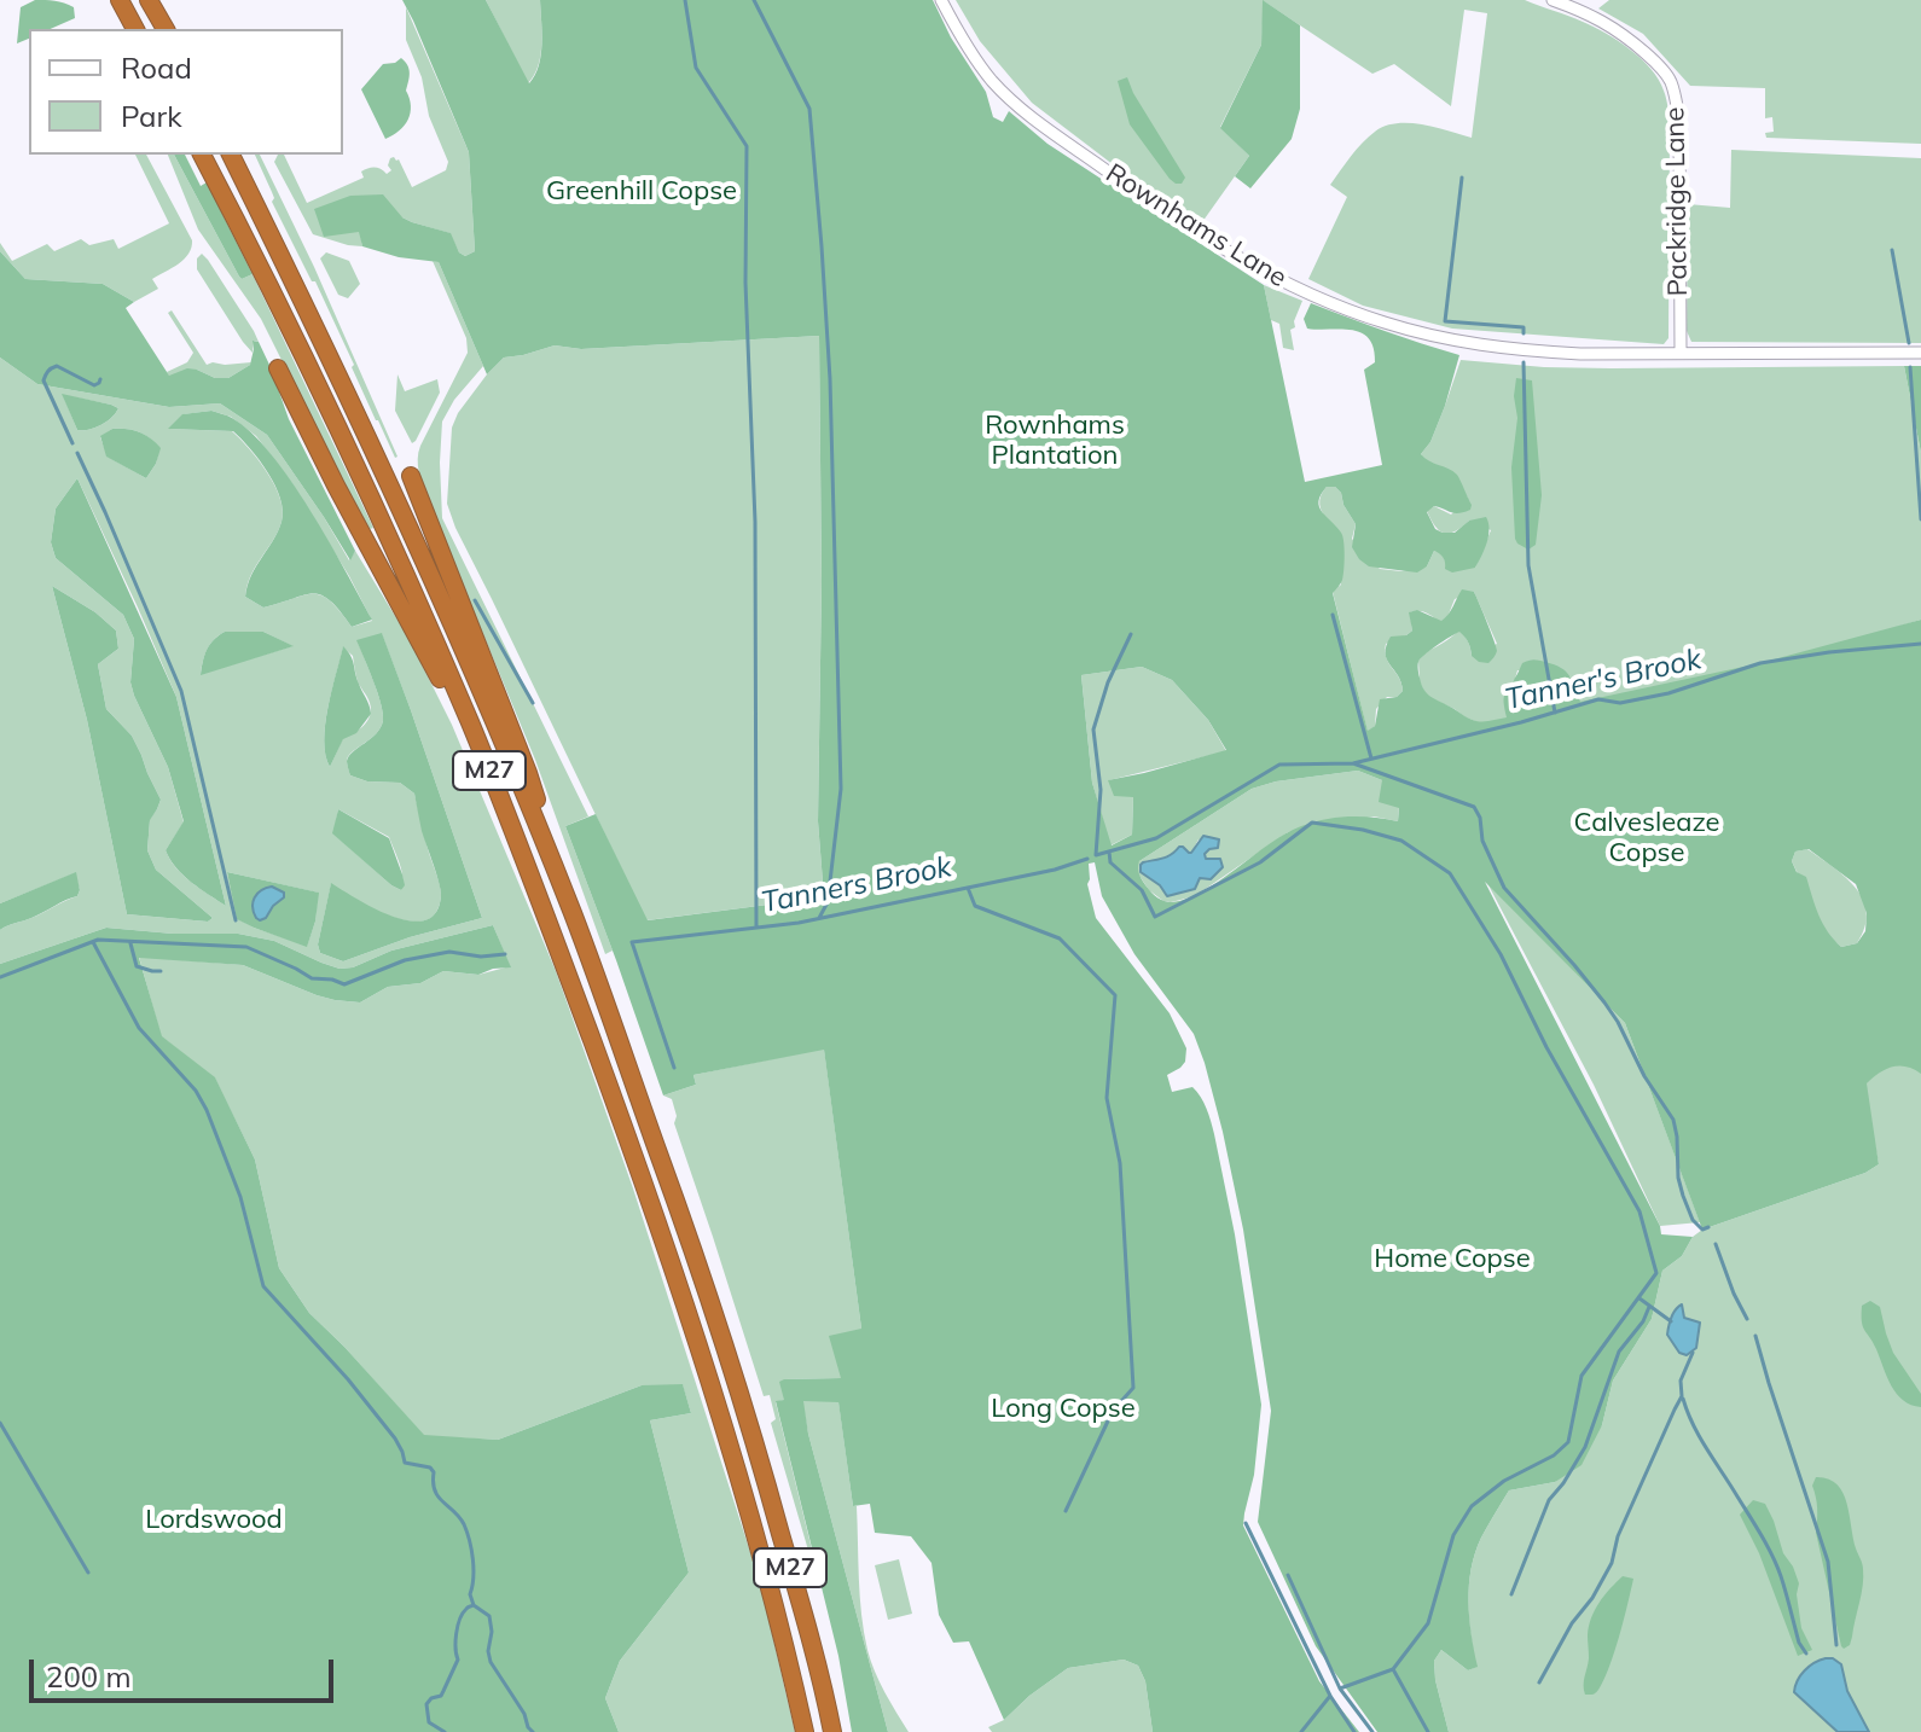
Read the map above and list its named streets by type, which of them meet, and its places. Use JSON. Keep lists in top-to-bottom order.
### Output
{
  "streets": {
    "highway": ["M27"],
    "street": ["Packridge Lane", "Rownhams Lane"]
  },
  "crossings": [
    ["Packridge Lane", "Rownhams Lane"]
  ],
  "water": ["Tanner's Brook", "Tanners Brook"],
  "parks": [
    "Greenhill Copse",
    "Rownhams Plantation",
    "Calvesleaze Copse",
    "Home Copse",
    "Long Copse",
    "Lordswood"
  ],
  "legend": ["Road", "Park"],
  "scale_bar": "200 m"
}
